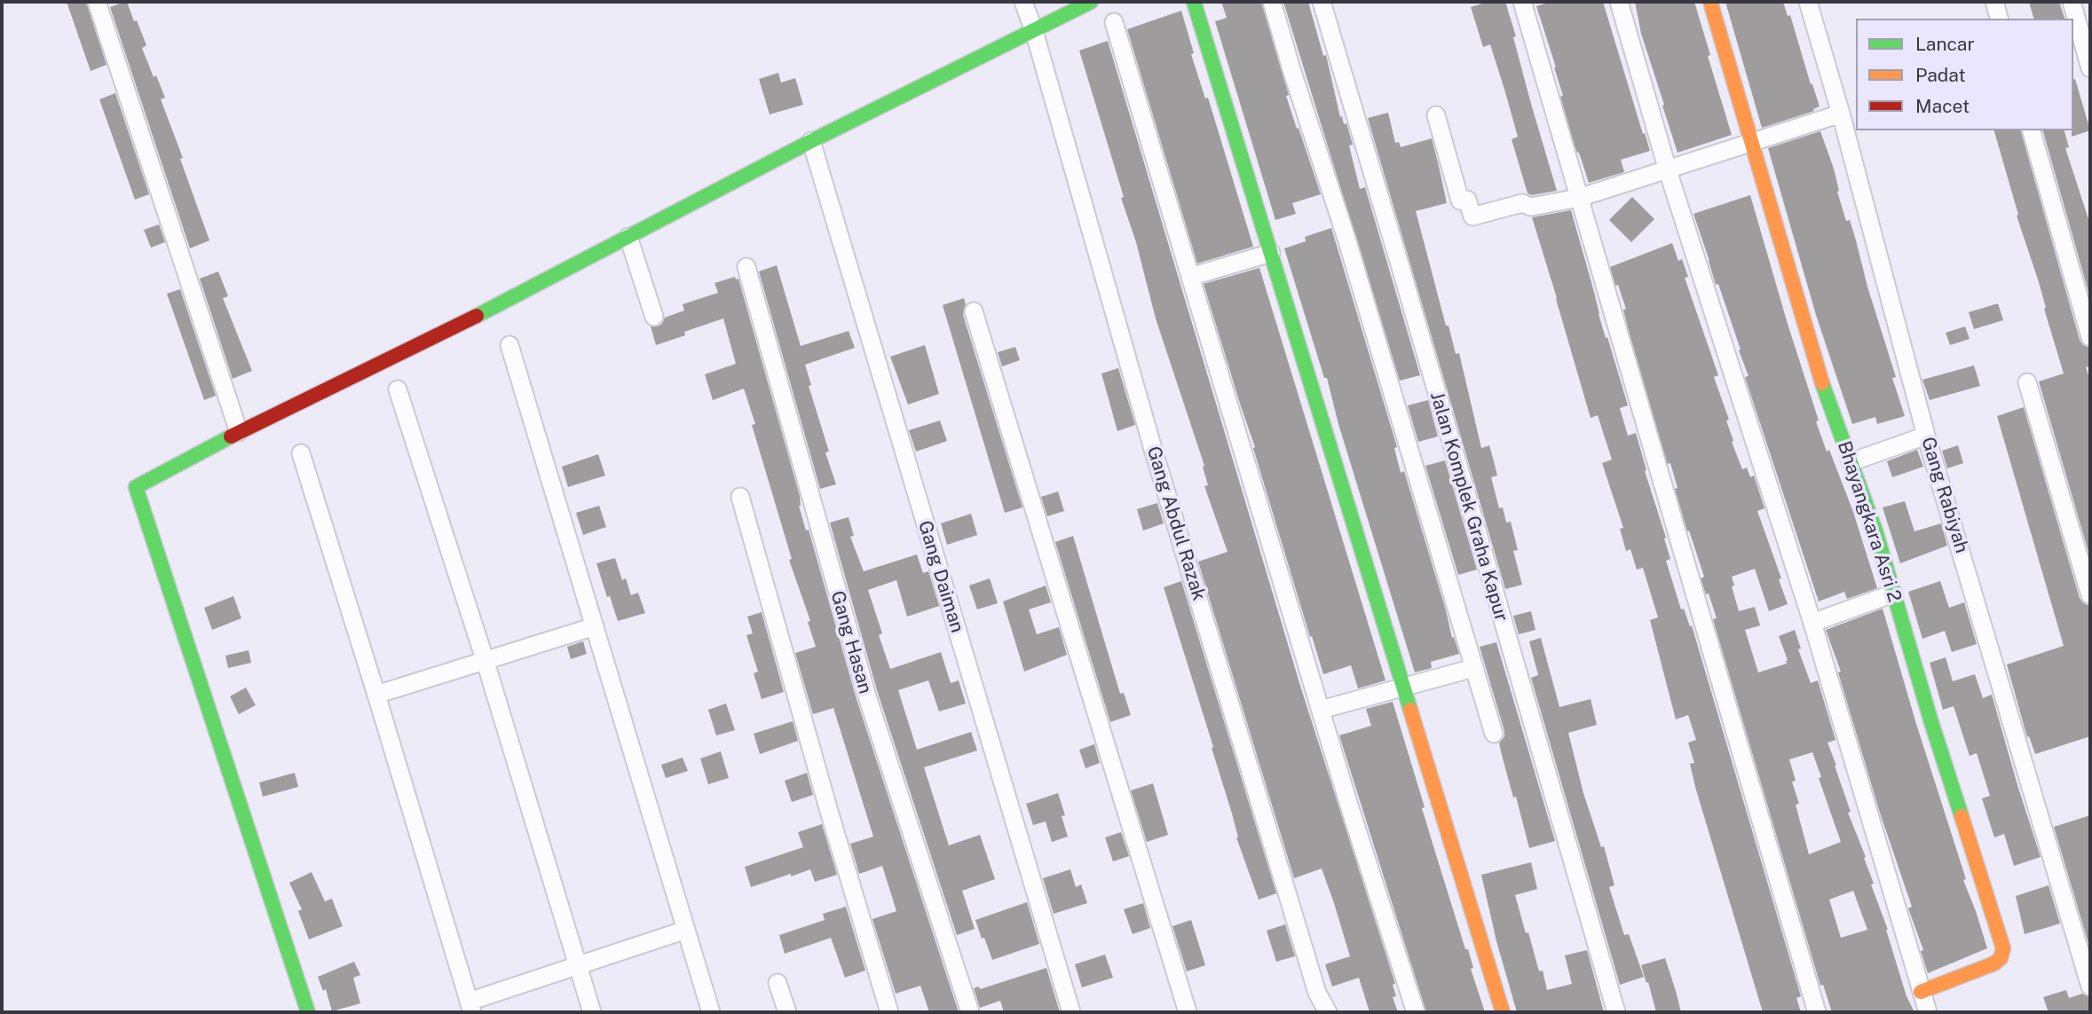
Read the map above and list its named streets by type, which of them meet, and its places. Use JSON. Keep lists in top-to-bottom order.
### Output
{
  "streets": {
    "street": [
      "Gang Rabiyah",
      "Jalan Komplek Graha Kapur",
      "Bhayangkara Asri 2",
      "Gang Abdul Razak",
      "Gang Daiman",
      "Gang Hasan"
    ]
  },
  "legend": ["Lancar", "Padat", "Macet"]
}
